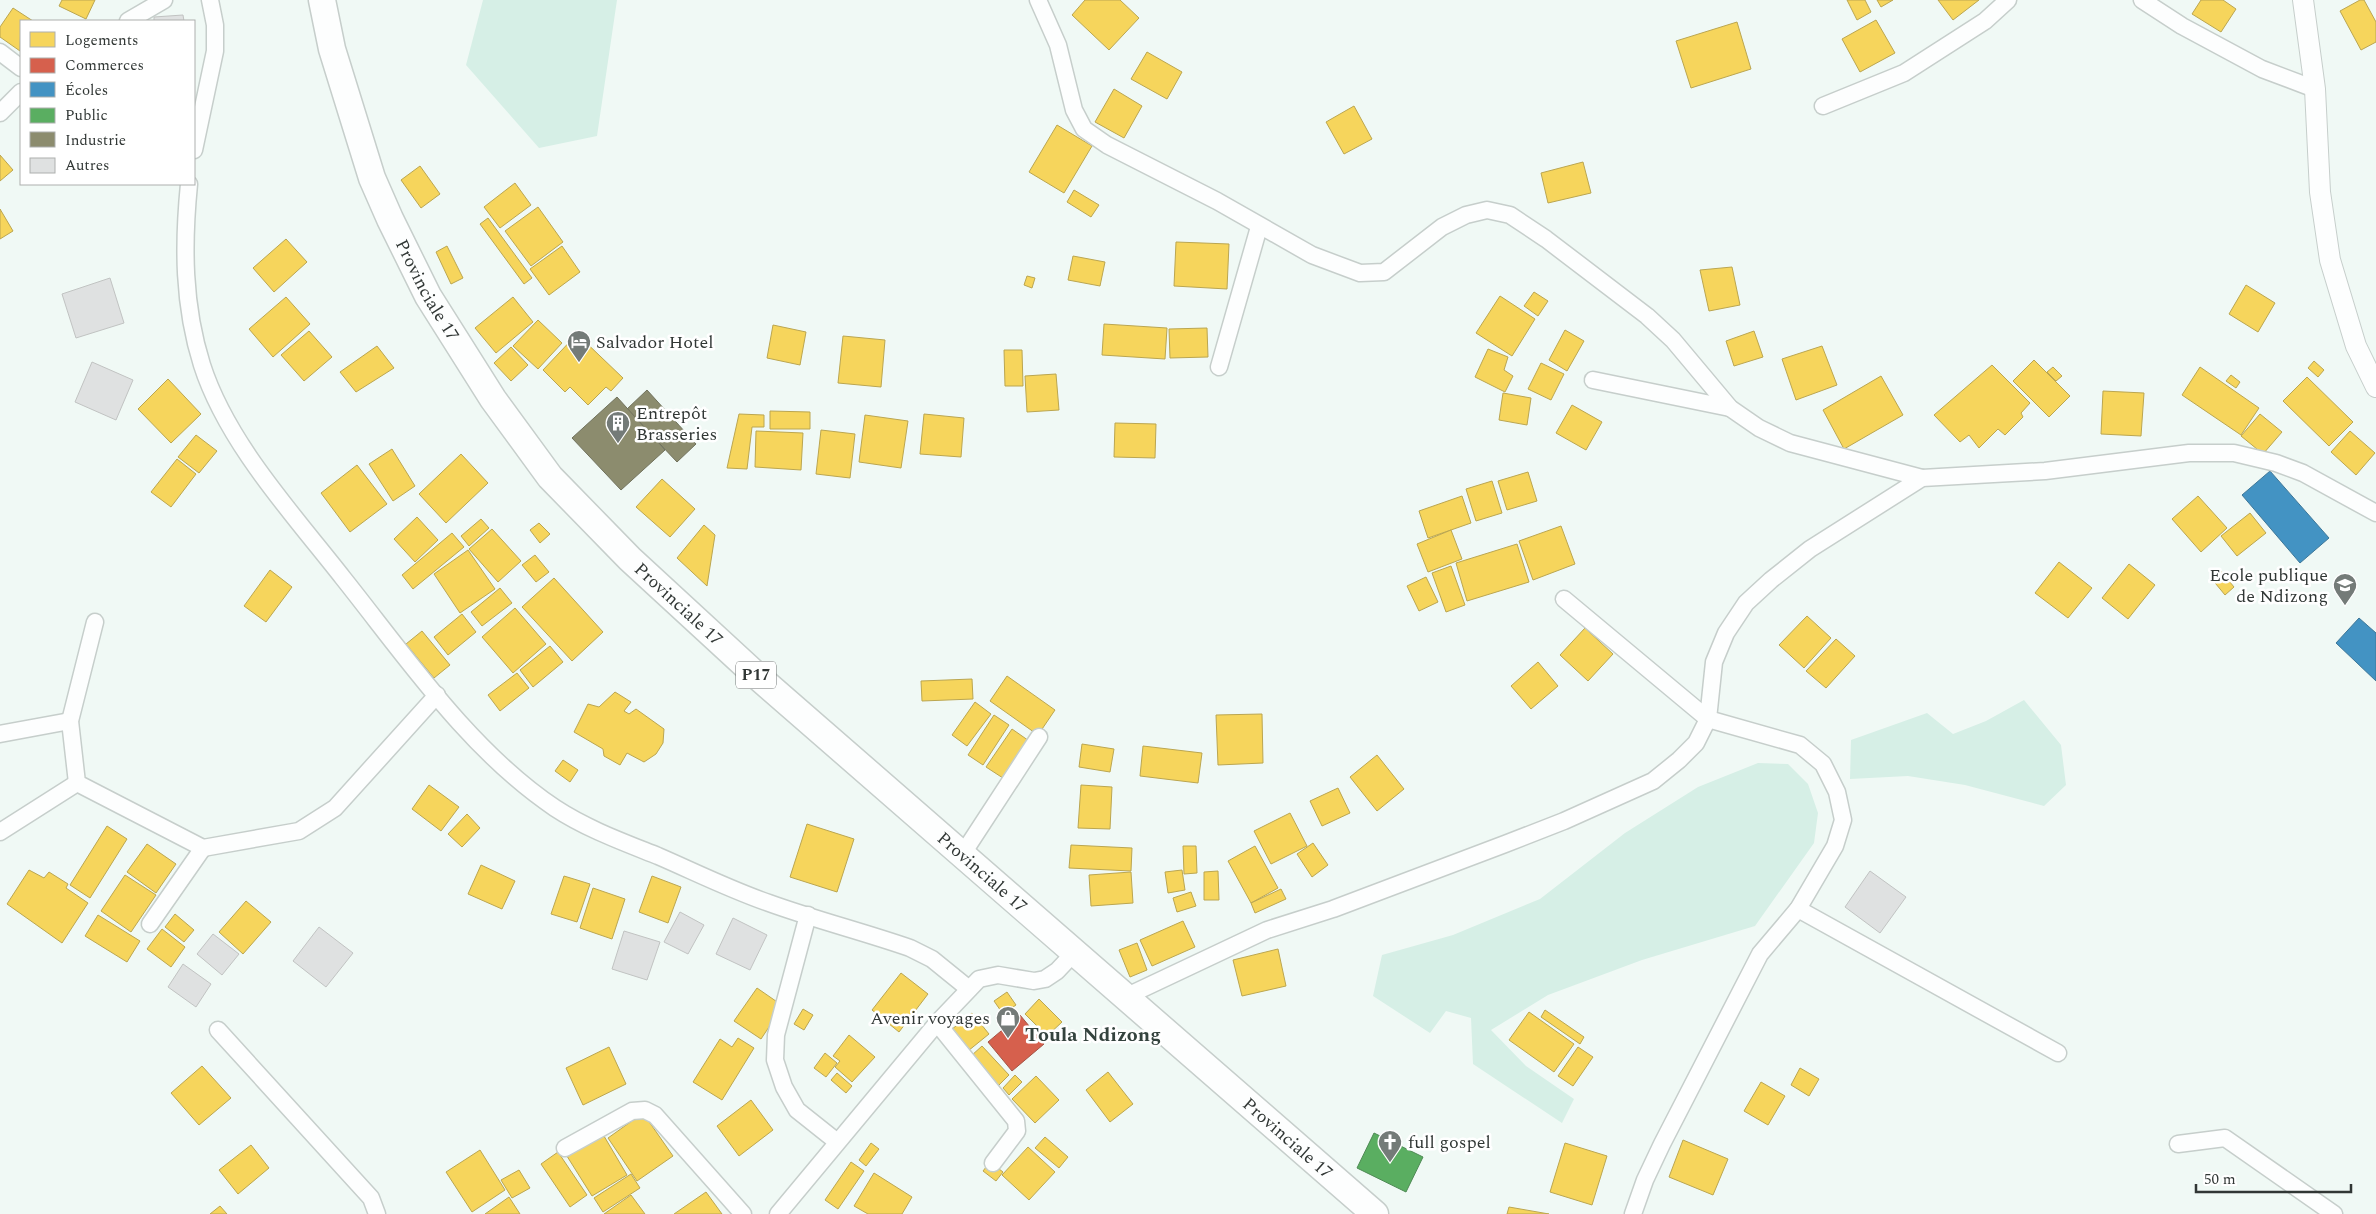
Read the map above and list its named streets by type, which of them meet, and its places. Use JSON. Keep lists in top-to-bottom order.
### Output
{
  "streets": {
    "main road": ["Provinciale 17", "P17"]
  },
  "districts": ["Toula Ndizong"],
  "places": {
    "hotel": ["Salvador Hotel"],
    "building": ["Entrepôt Brasseries"],
    "school or university": ["Ecole publique de Ndizong"],
    "shop": ["Avenir voyages"],
    "church": ["full gospel"]
  },
  "legend": [
    "Logements",
    "Commerces",
    "Écoles",
    "Public",
    "Industrie",
    "Autres"
  ],
  "scale_bar": "50 m"
}
